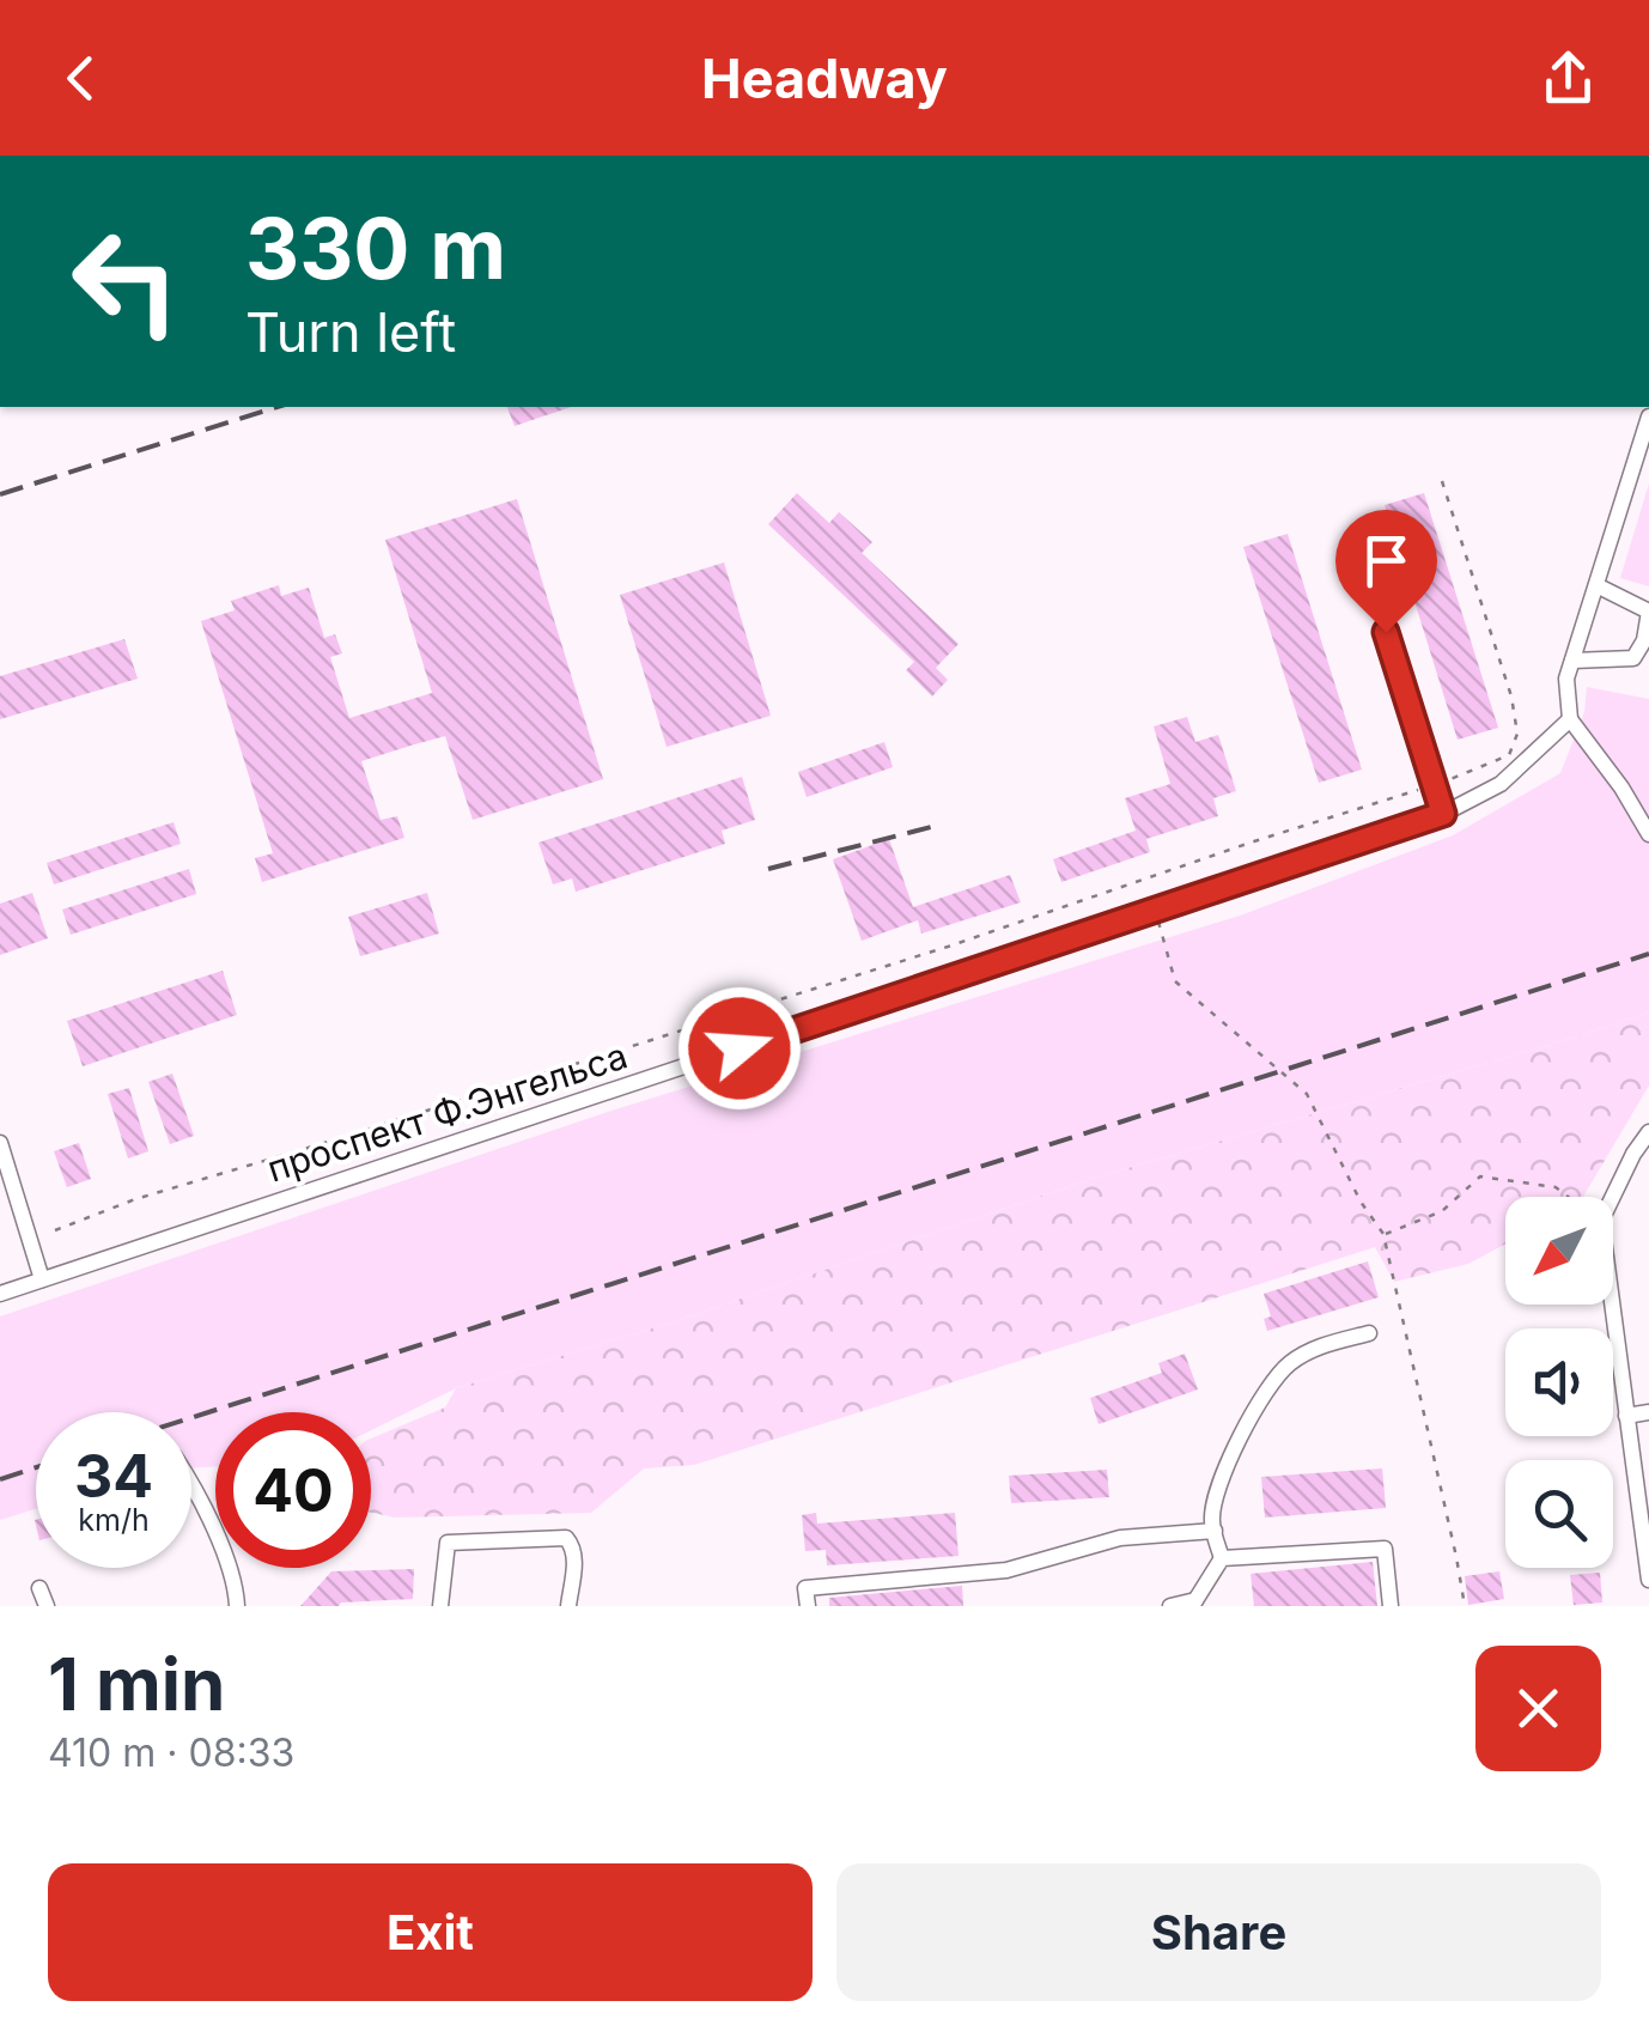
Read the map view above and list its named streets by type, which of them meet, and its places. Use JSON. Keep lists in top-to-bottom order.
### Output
{
  "streets": {
    "street": ["проспект Ф.Энгельса"]
  },
  "north": "bottom left",
  "page": {
    "header": "Headway",
    "turn": ["330 m", "Turn left"],
    "speed": "34 km/h",
    "limit": "40",
    "heading": ["1 min", "410 m · 08:33"],
    "buttons": ["Exit", "Share"]
  }
}
